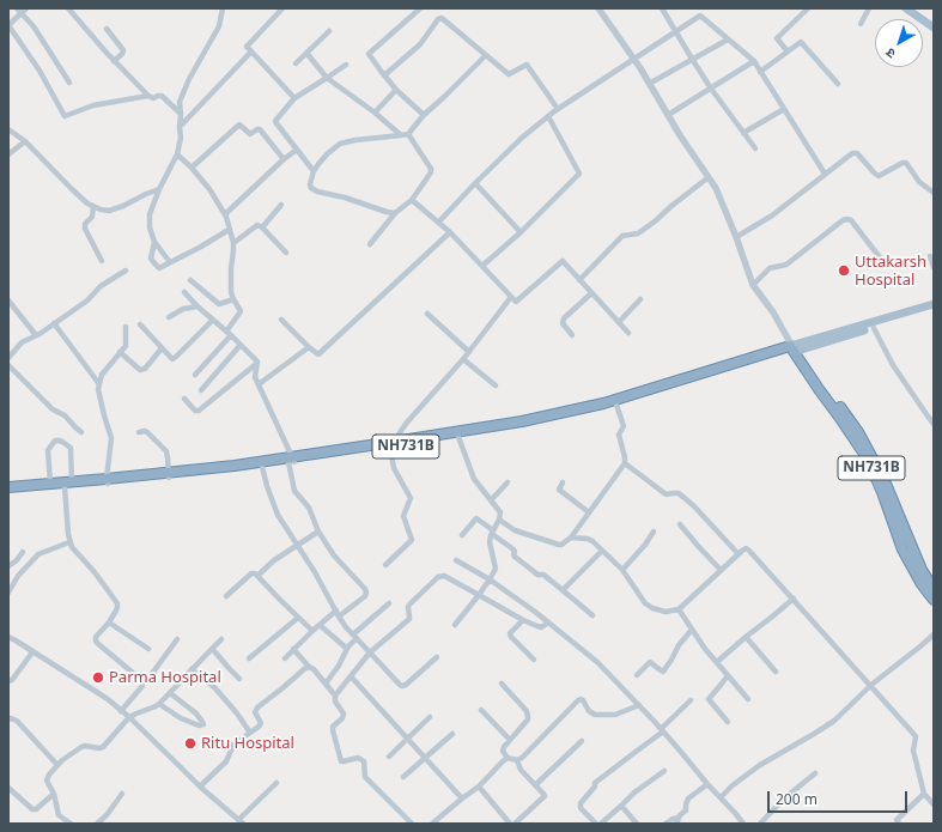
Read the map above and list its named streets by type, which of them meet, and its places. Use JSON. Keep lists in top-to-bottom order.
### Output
{
  "streets": {
    "highway": ["NH731B"]
  },
  "places": ["Uttakarsh Hospital", "Parma Hospital", "Ritu Hospital"],
  "scale_bar": "200 m",
  "north": "bottom left"
}
